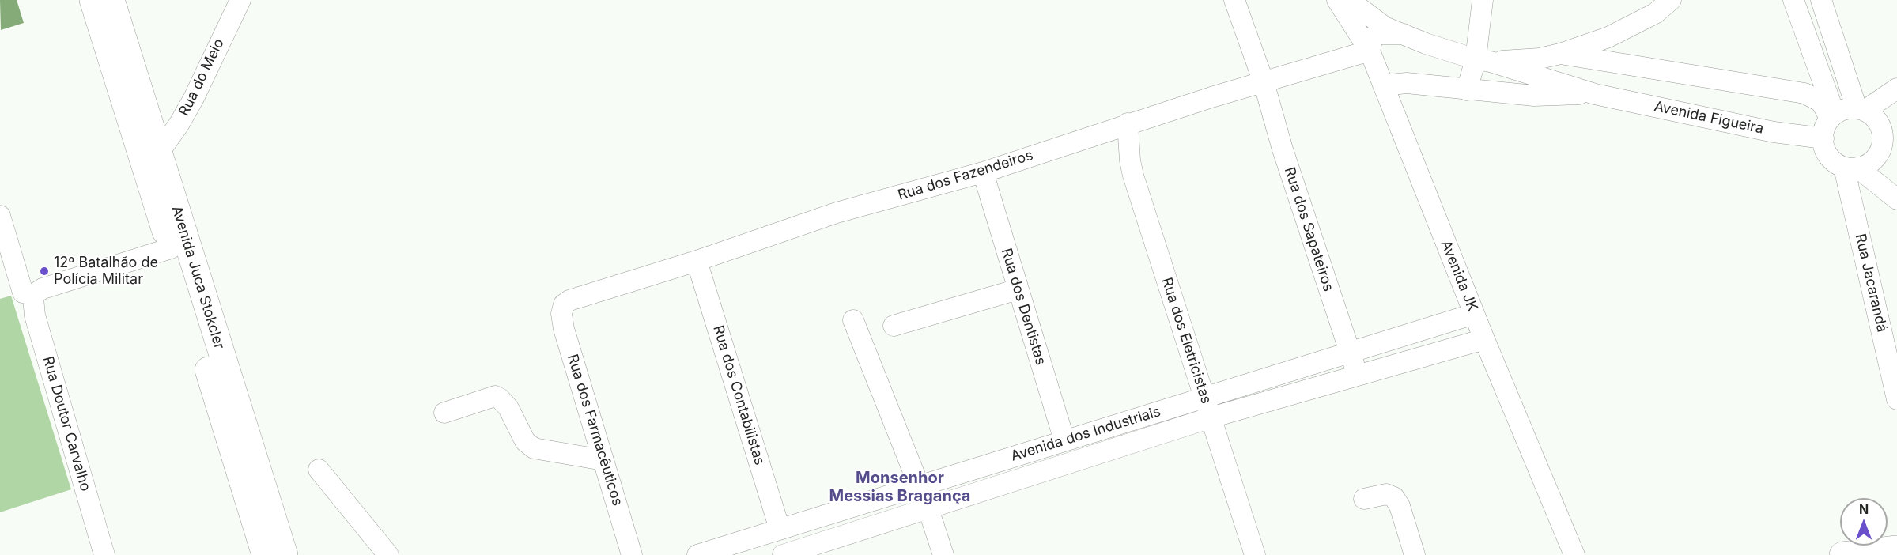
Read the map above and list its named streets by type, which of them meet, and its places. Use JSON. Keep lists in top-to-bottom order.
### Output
{
  "streets": {
    "main road": ["Avenida Juca Stokcler"],
    "street": [
      "Rua do Meio",
      "Avenida Figueira",
      "Rua dos Fazendeiros",
      "Rua dos Sapateiros",
      "Avenida JK",
      "Rua Jacarandá",
      "Rua dos Dentistas",
      "Rua dos Eletricistas",
      "Rua dos Contabilistas",
      "Rua Doutor Carvalho",
      "Rua dos Farmacêuticos",
      "Avenida dos Industriais"
    ]
  },
  "crossings": [
    ["Rua do Meio", "Avenida Juca Stokcler"],
    ["Avenida Figueira", "Avenida JK"],
    ["Avenida Figueira", "Rua Jacarandá"],
    ["Rua dos Fazendeiros", "Rua dos Sapateiros"],
    ["Rua dos Fazendeiros", "Avenida JK"],
    ["Rua dos Fazendeiros", "Rua dos Dentistas"],
    ["Rua dos Fazendeiros", "Rua dos Eletricistas"],
    ["Rua dos Fazendeiros", "Rua dos Contabilistas"],
    ["Rua dos Fazendeiros", "Rua dos Farmacêuticos"],
    ["Rua dos Sapateiros", "Avenida dos Industriais"],
    ["Avenida JK", "Avenida dos Industriais"],
    ["Rua dos Dentistas", "Avenida dos Industriais"],
    ["Rua dos Eletricistas", "Avenida dos Industriais"],
    ["Rua dos Contabilistas", "Avenida dos Industriais"]
  ],
  "districts": ["Monsenhor Messias Bragança"],
  "places": ["12º Batalhão de Polícia Militar"],
  "north": "top"
}
